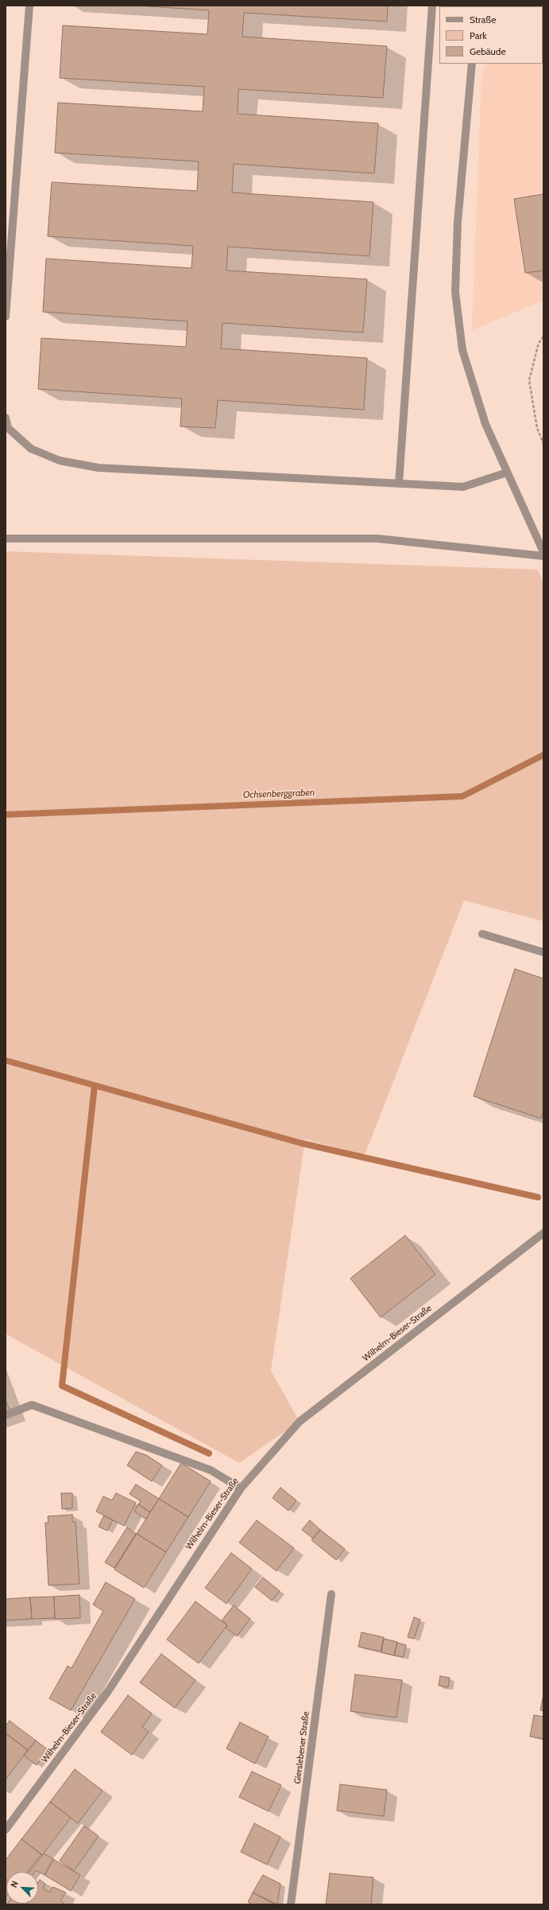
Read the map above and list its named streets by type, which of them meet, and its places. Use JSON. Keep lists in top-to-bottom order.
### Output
{
  "streets": {
    "street": ["Wilhelm-Bieser-Straße", "Gierslebener Straße"]
  },
  "water": ["Ochsenberggraben"],
  "legend": ["Straße", "Park", "Gebäude"],
  "north": "top left"
}
